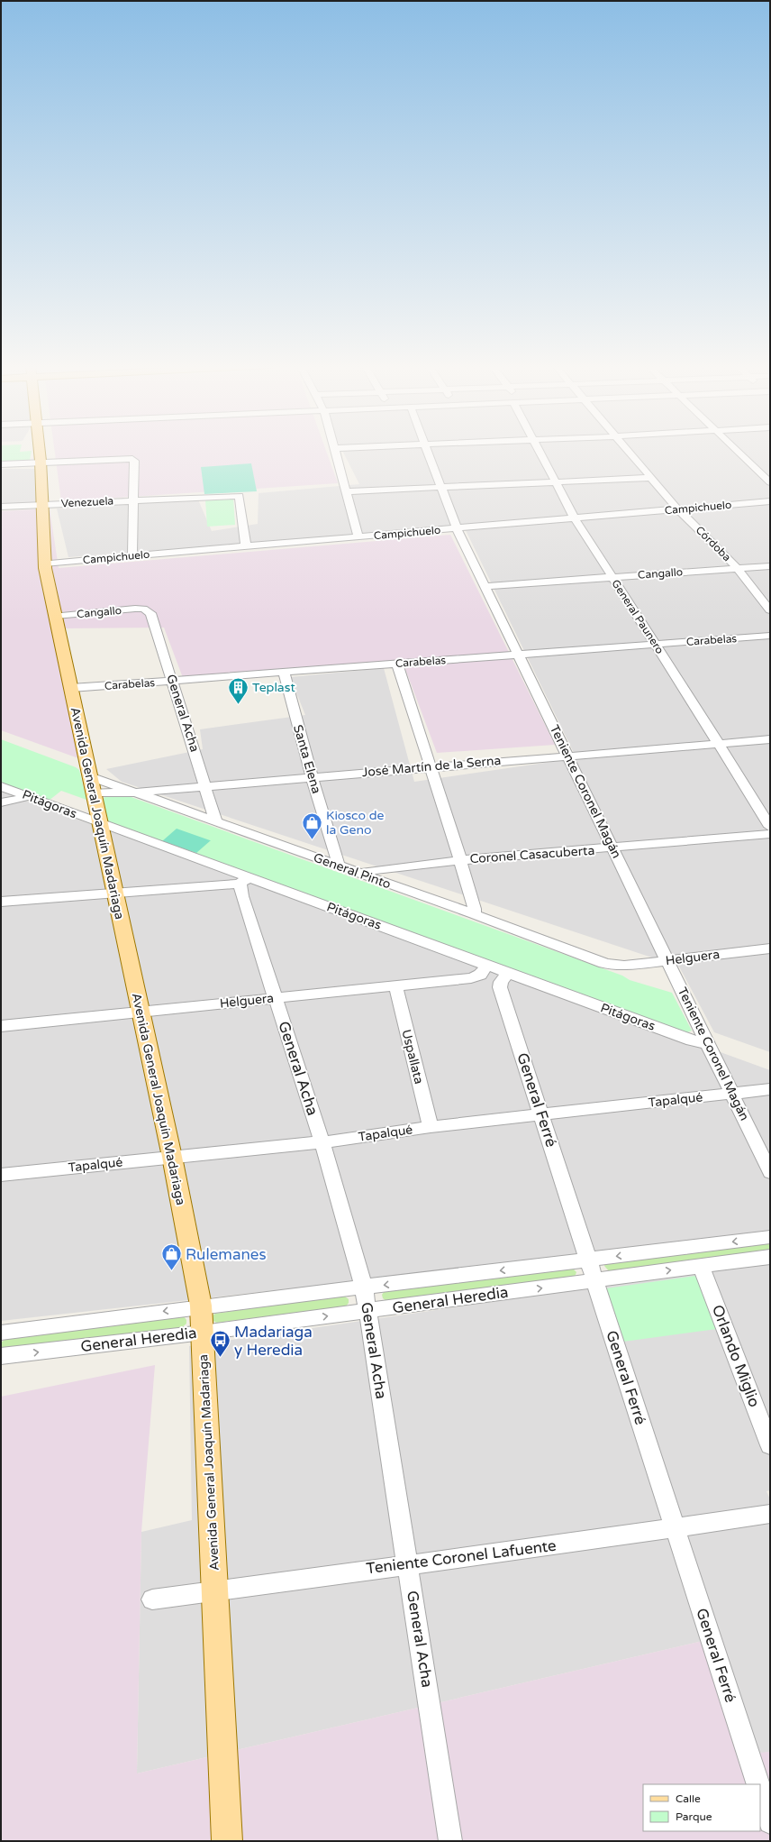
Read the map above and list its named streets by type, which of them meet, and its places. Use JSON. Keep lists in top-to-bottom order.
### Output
{
  "streets": {
    "main road": ["Avenida General Joaquín Madariaga"],
    "street": [
      "Venezuela",
      "Campichuelo",
      "Córdoba",
      "Cangallo",
      "General Paunero",
      "Carabelas",
      "General Acha",
      "Santa Elena",
      "José Martín de la Serna",
      "Teniente Coronel Magán",
      "Pitágoras",
      "Coronel Casacuberta",
      "General Pinto",
      "Helguera",
      "Uspallata",
      "General Ferré",
      "Tapalqué",
      "General Heredia",
      "Orlando Miglio",
      "Teniente Coronel Lafuente"
    ]
  },
  "crossings": [
    ["Venezuela", "Campichuelo"],
    ["Venezuela", "Avenida General Joaquín Madariaga"],
    ["Campichuelo", "Córdoba"],
    ["Campichuelo", "General Paunero"],
    ["Campichuelo", "Teniente Coronel Magán"],
    ["Campichuelo", "Avenida General Joaquín Madariaga"],
    ["Córdoba", "Cangallo"],
    ["Cangallo", "General Paunero"],
    ["Cangallo", "General Acha"],
    ["Cangallo", "Teniente Coronel Magán"],
    ["Cangallo", "Avenida General Joaquín Madariaga"],
    ["General Paunero", "Carabelas"],
    ["General Paunero", "José Martín de la Serna"],
    ["Carabelas", "General Acha"],
    ["Carabelas", "Santa Elena"],
    ["Carabelas", "Teniente Coronel Magán"],
    ["Carabelas", "Avenida General Joaquín Madariaga"],
    ["General Acha", "José Martín de la Serna"],
    ["General Acha", "Pitágoras"],
    ["General Acha", "General Pinto"],
    ["General Acha", "Helguera"],
    ["General Acha", "Tapalqué"],
    ["General Acha", "General Heredia"],
    ["General Acha", "Teniente Coronel Lafuente"],
    ["Santa Elena", "José Martín de la Serna"],
    ["Santa Elena", "General Pinto"],
    ["José Martín de la Serna", "Teniente Coronel Magán"],
    ["José Martín de la Serna", "Avenida General Joaquín Madariaga"],
    ["José Martín de la Serna", "General Pinto"],
    ["Teniente Coronel Magán", "Pitágoras"],
    ["Teniente Coronel Magán", "Coronel Casacuberta"],
    ["Teniente Coronel Magán", "Helguera"],
    ["Teniente Coronel Magán", "Tapalqué"],
    ["Pitágoras", "Avenida General Joaquín Madariaga"],
    ["Pitágoras", "Helguera"],
    ["Pitágoras", "General Ferré"],
    ["Avenida General Joaquín Madariaga", "General Pinto"],
    ["Avenida General Joaquín Madariaga", "Helguera"],
    ["Avenida General Joaquín Madariaga", "Tapalqué"],
    ["Avenida General Joaquín Madariaga", "General Heredia"],
    ["Avenida General Joaquín Madariaga", "Teniente Coronel Lafuente"],
    ["Coronel Casacuberta", "General Pinto"],
    ["General Pinto", "Helguera"],
    ["Helguera", "Uspallata"],
    ["Uspallata", "Tapalqué"],
    ["General Ferré", "Tapalqué"],
    ["General Ferré", "General Heredia"],
    ["General Ferré", "Teniente Coronel Lafuente"],
    ["General Heredia", "Orlando Miglio"]
  ],
  "places": {
    "building": ["Teplast"],
    "shop": ["Kiosco de la Geno", "Rulemanes"],
    "bus stop": ["Madariaga y Heredia"]
  },
  "legend": ["Calle", "Parque"]
}
